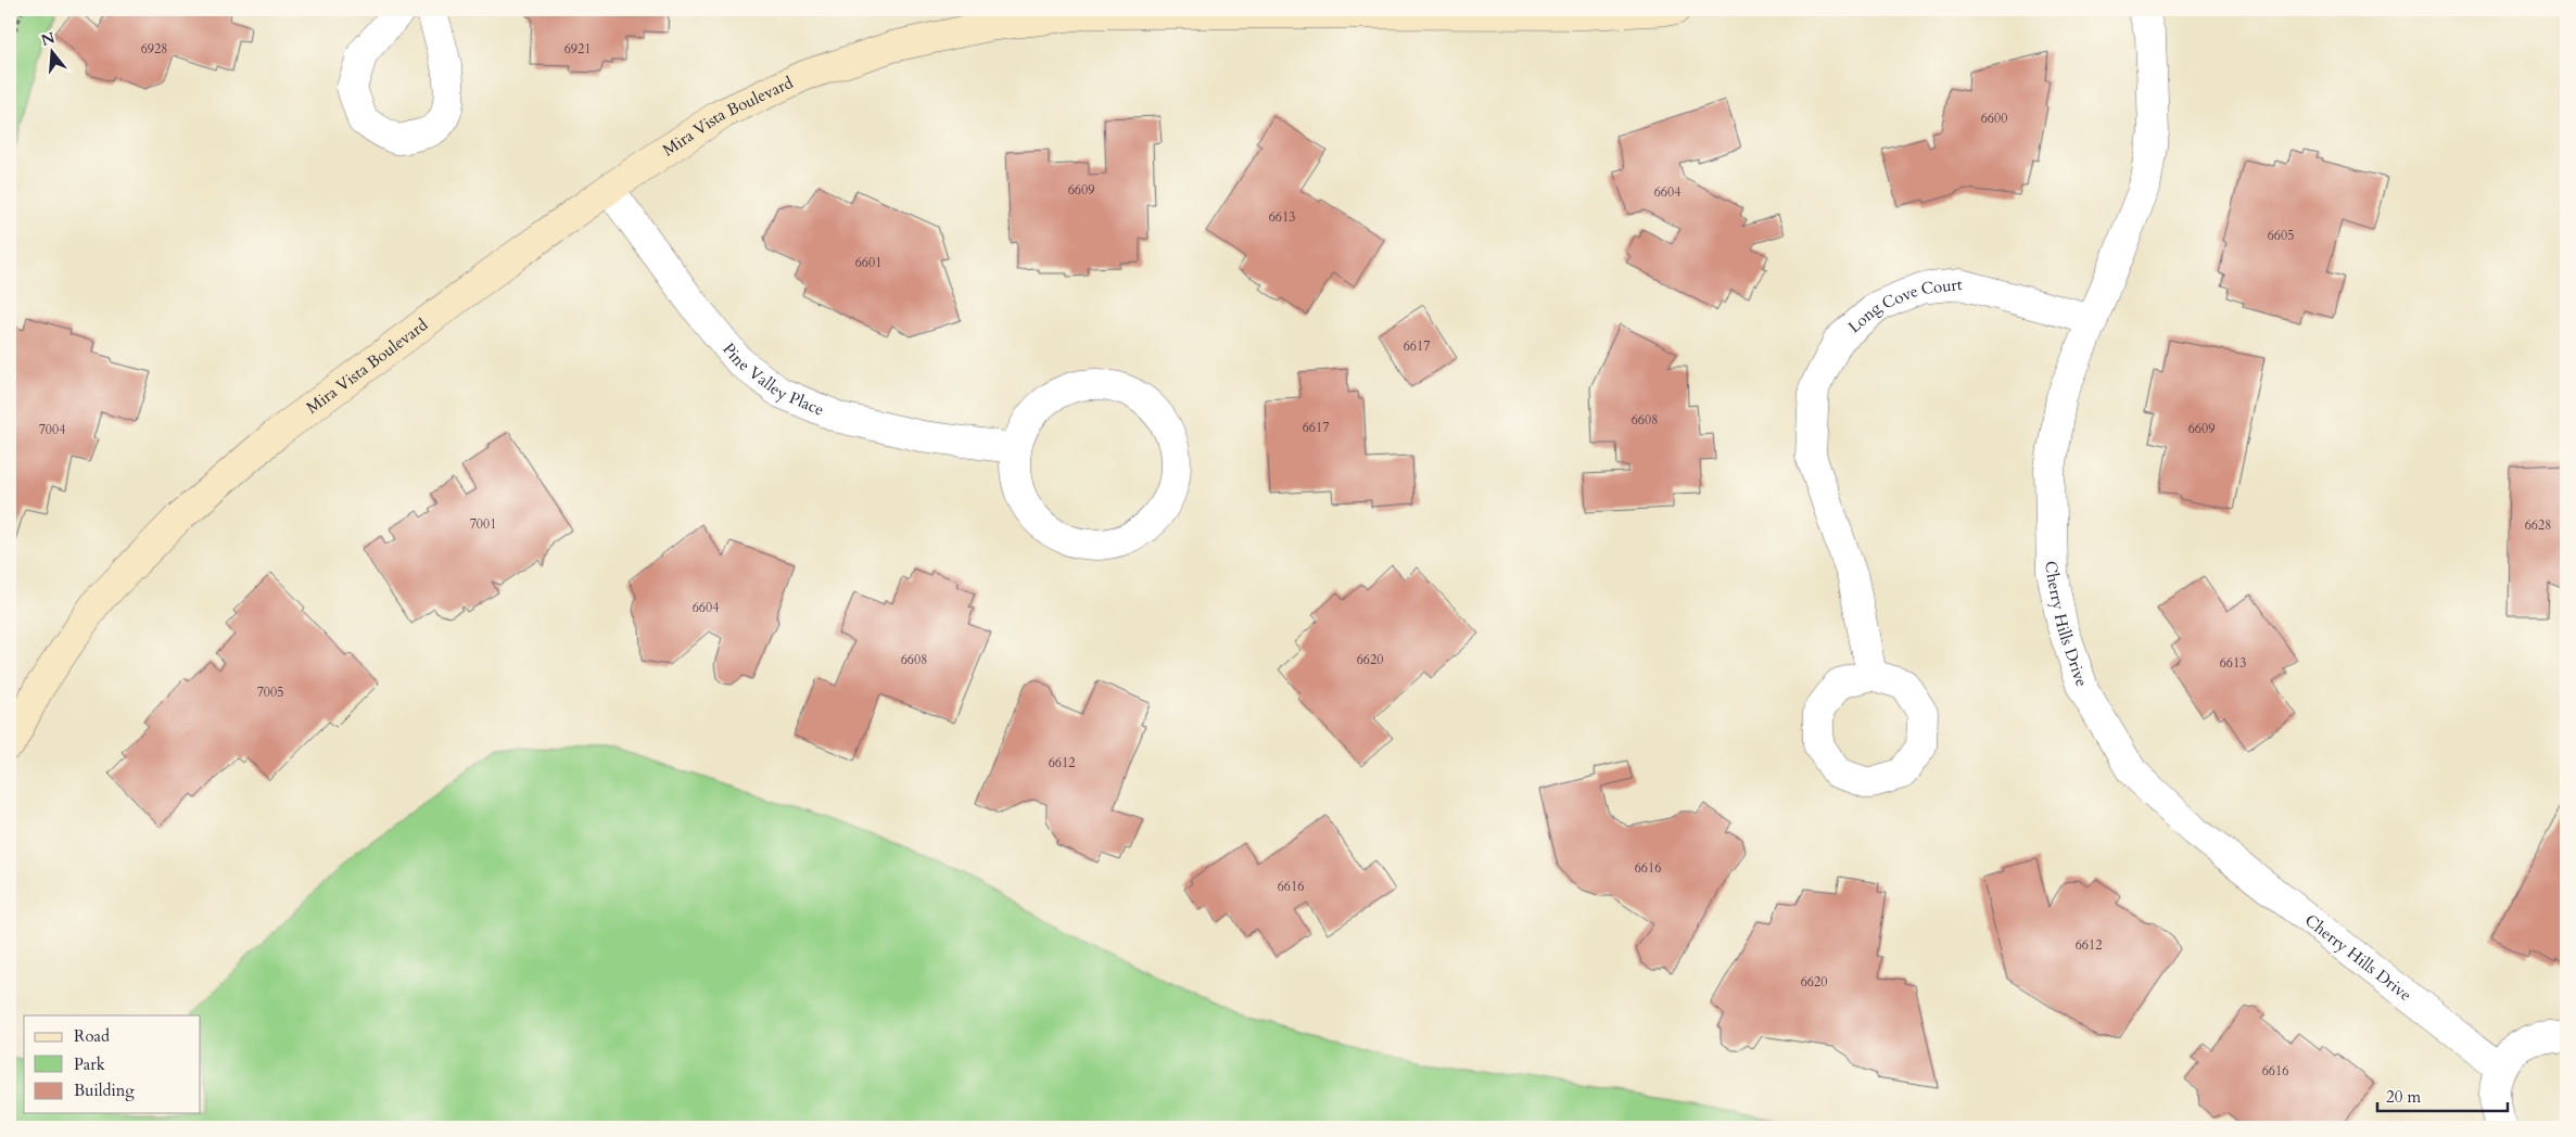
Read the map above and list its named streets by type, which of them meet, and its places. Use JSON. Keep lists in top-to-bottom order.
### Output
{
  "streets": {
    "street": [
      "Mira Vista Boulevard",
      "Long Cove Court",
      "Pine Valley Place",
      "Cherry Hills Drive"
    ]
  },
  "crossings": [
    ["Mira Vista Boulevard", "Pine Valley Place"],
    ["Long Cove Court", "Cherry Hills Drive"]
  ],
  "house_numbers": [
    "6928",
    "6921",
    "6600",
    "6609",
    "6604",
    "6613",
    "6605",
    "6601",
    "6617",
    "6608",
    "6617",
    "6609",
    "7004",
    "7001",
    "6628",
    "6604",
    "6608",
    "6620",
    "6613",
    "7005",
    "6612",
    "6616",
    "6616",
    "6612",
    "6620",
    "6616"
  ],
  "legend": ["Road", "Park", "Building"],
  "scale_bar": "20 m",
  "north": "top"
}
